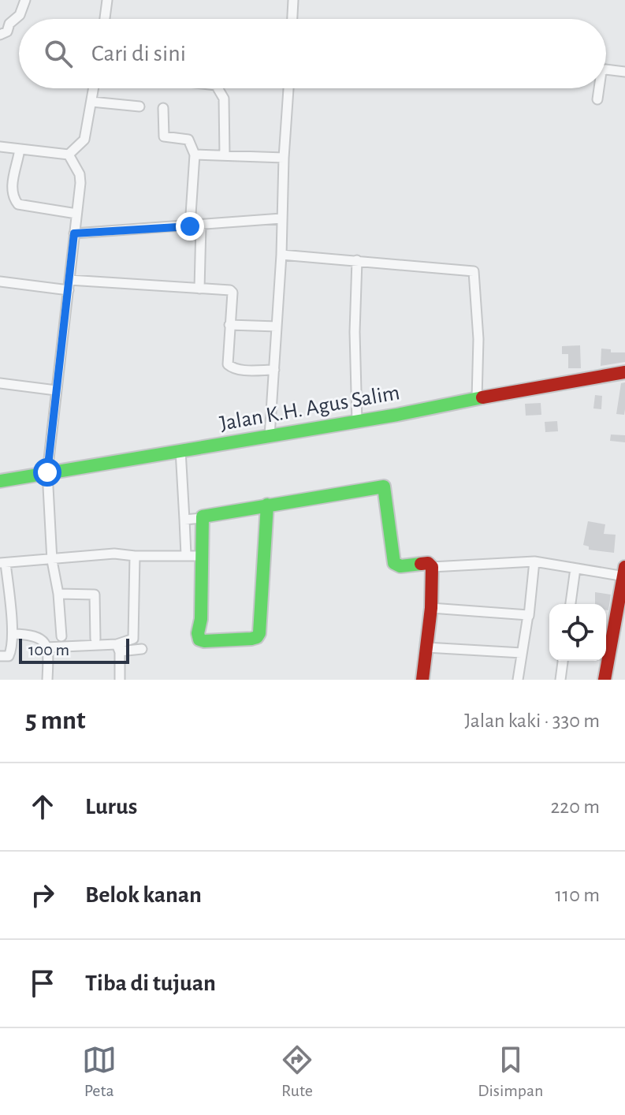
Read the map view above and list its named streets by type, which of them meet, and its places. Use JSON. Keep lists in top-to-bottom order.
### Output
{
  "streets": {
    "main road": ["Jalan K.H. Agus Salim"]
  },
  "scale_bar": "100 m",
  "page": {
    "search": "Cari di sini",
    "scale": "100 m",
    "heading": ["5 mnt", "Jalan kaki · 330 m"],
    "list": [
      ["Lurus", "220 m"],
      ["Belok kanan", "110 m"],
      "Tiba di tujuan"
    ],
    "nav": ["Peta", "Rute", "Disimpan"]
  }
}
